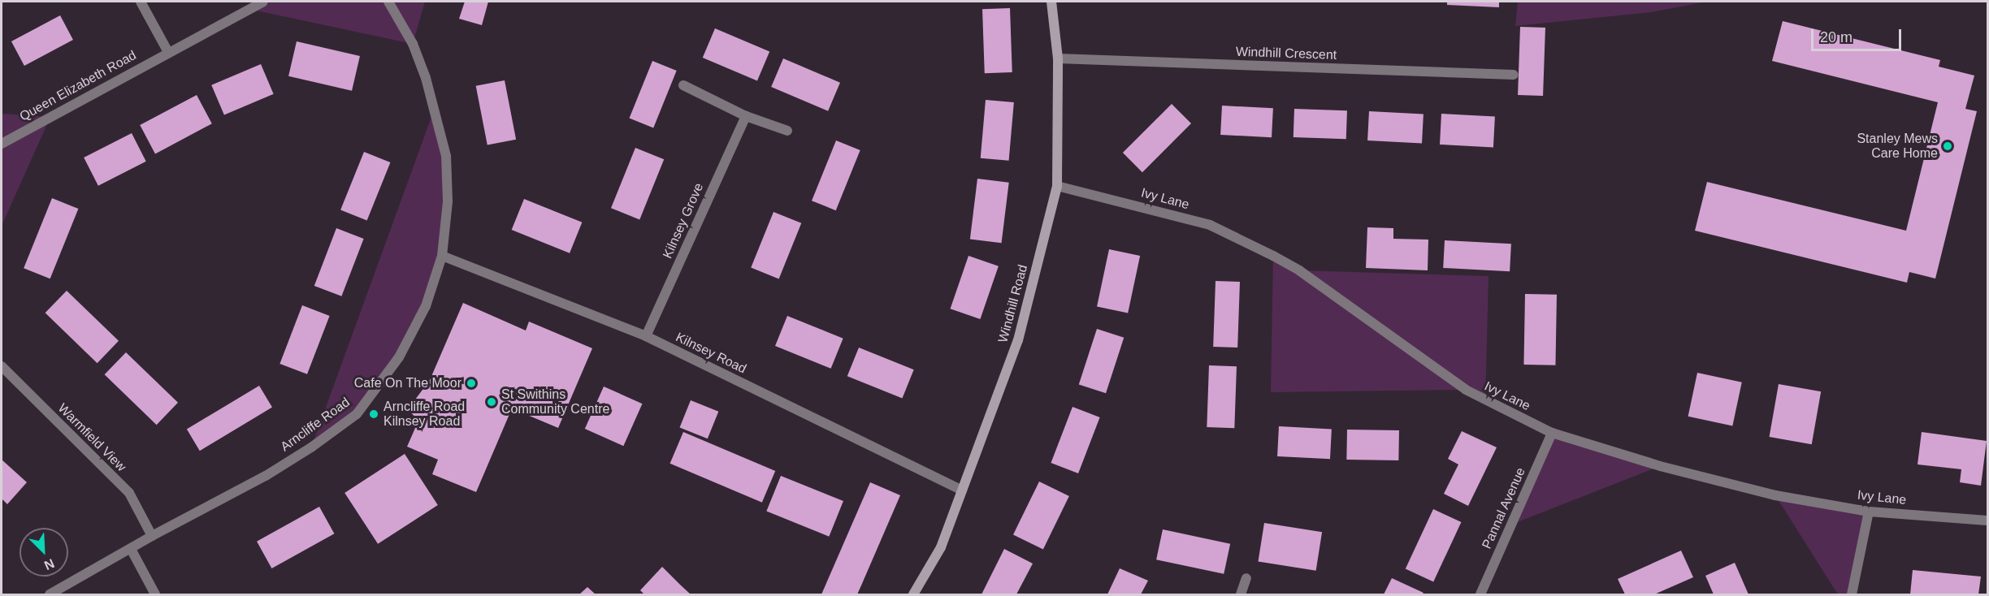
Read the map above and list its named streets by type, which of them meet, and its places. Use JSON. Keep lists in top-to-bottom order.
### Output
{
  "streets": {
    "street": [
      "Windhill Crescent",
      "Queen Elizabeth Road",
      "Ivy Lane",
      "Kilnsey Grove",
      "Windhill Road",
      "Kilnsey Road",
      "Arncliffe Road",
      "Warmfield View",
      "Pannal Avenue"
    ]
  },
  "crossings": [
    ["Windhill Crescent", "Windhill Road"],
    ["Ivy Lane", "Windhill Road"],
    ["Ivy Lane", "Pannal Avenue"],
    ["Kilnsey Grove", "Kilnsey Road"],
    ["Windhill Road", "Kilnsey Road"],
    ["Kilnsey Road", "Arncliffe Road"],
    ["Arncliffe Road", "Warmfield View"]
  ],
  "places": [
    "Stanley Mews Care Home",
    "Cafe On The Moor",
    "St Swithins Community Centre",
    "Arncliffe Road Kilnsey Road"
  ],
  "scale_bar": "20 m",
  "north": "bottom right"
}
